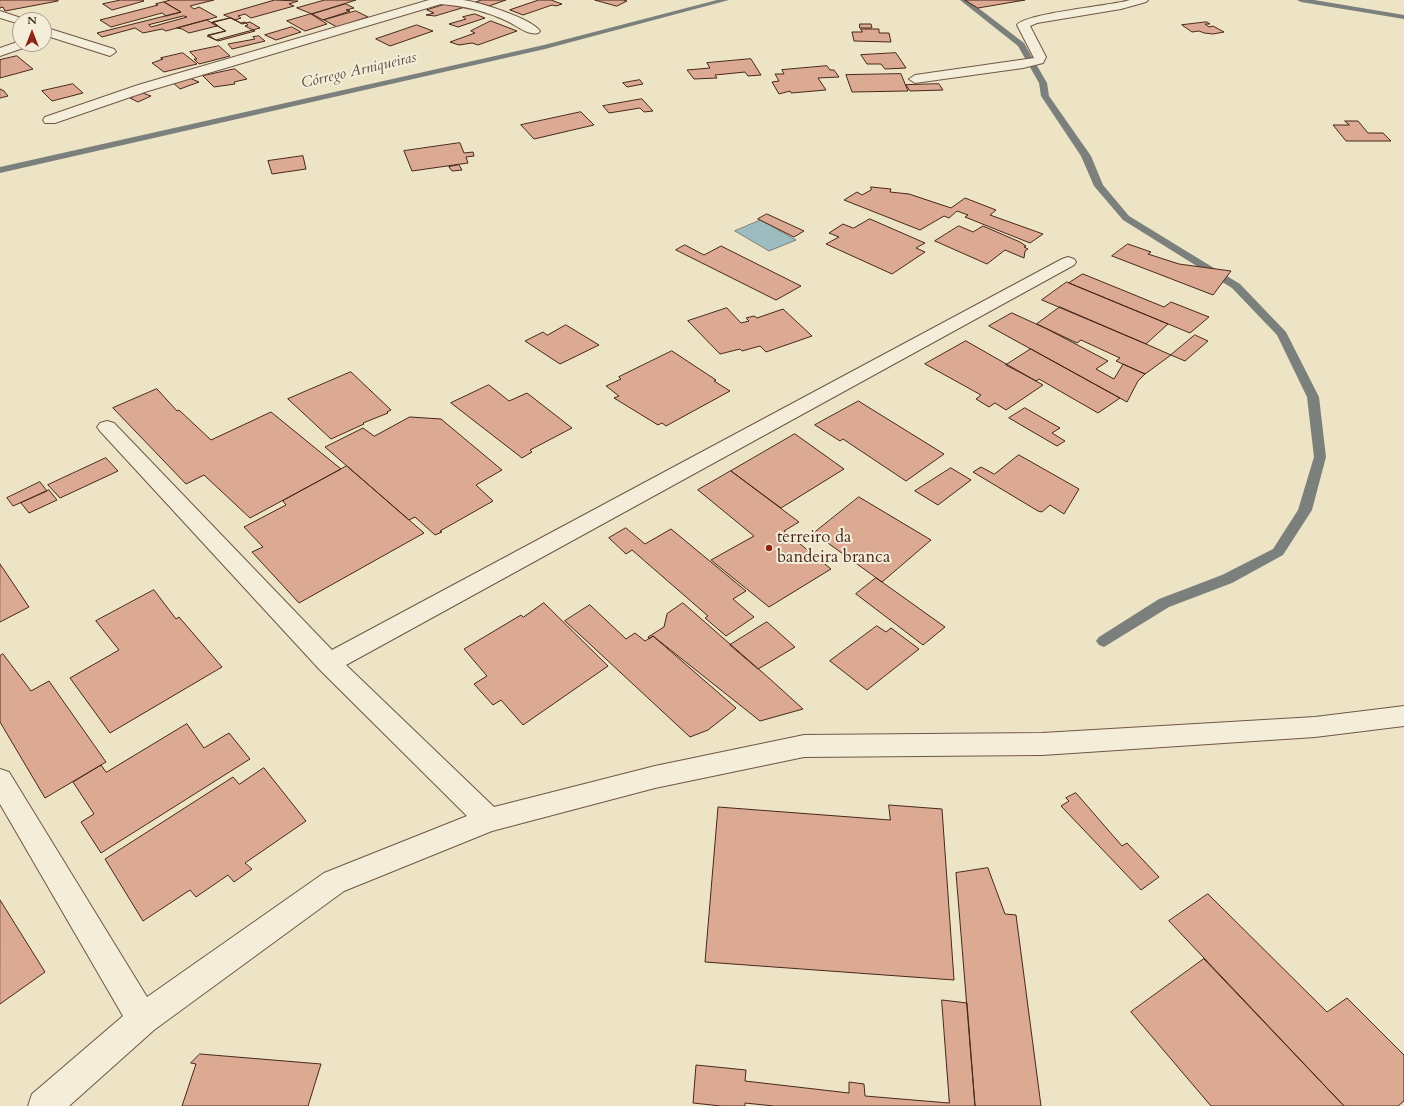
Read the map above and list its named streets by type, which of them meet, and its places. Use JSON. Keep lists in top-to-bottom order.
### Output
{
  "water": ["Córrego Arniqueiras"],
  "places": ["terreiro da bandeira branca"],
  "north": "top"
}
